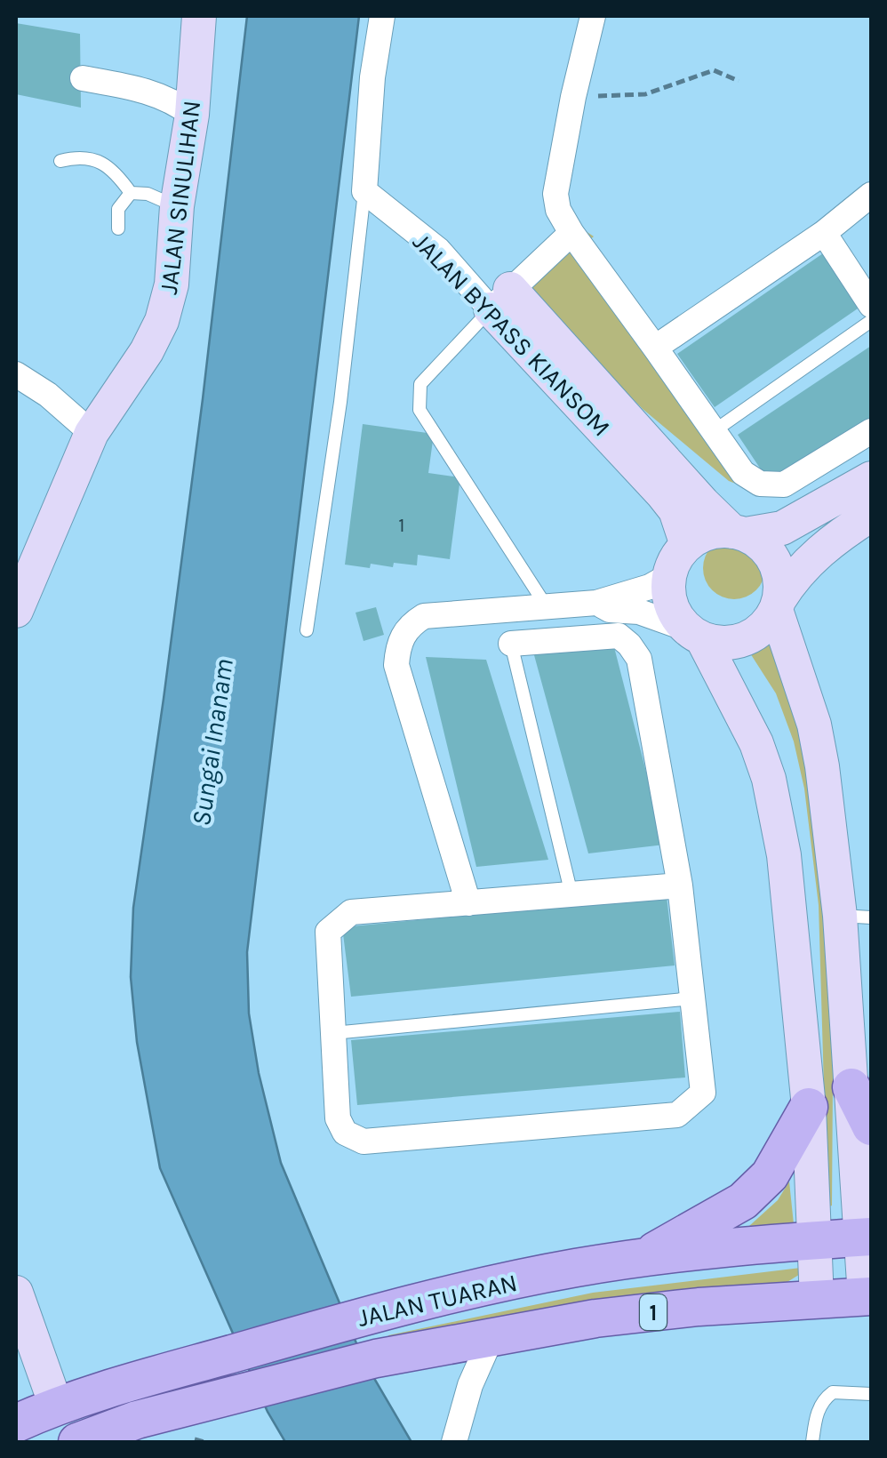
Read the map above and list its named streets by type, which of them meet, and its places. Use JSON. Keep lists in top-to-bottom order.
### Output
{
  "streets": {
    "main road": ["JALAN TUARAN", "1"],
    "street": ["JALAN SINULIHAN", "JALAN BYPASS KIANSOM"]
  },
  "water": ["Sungai Inanam"],
  "house_numbers": ["1"]
}
